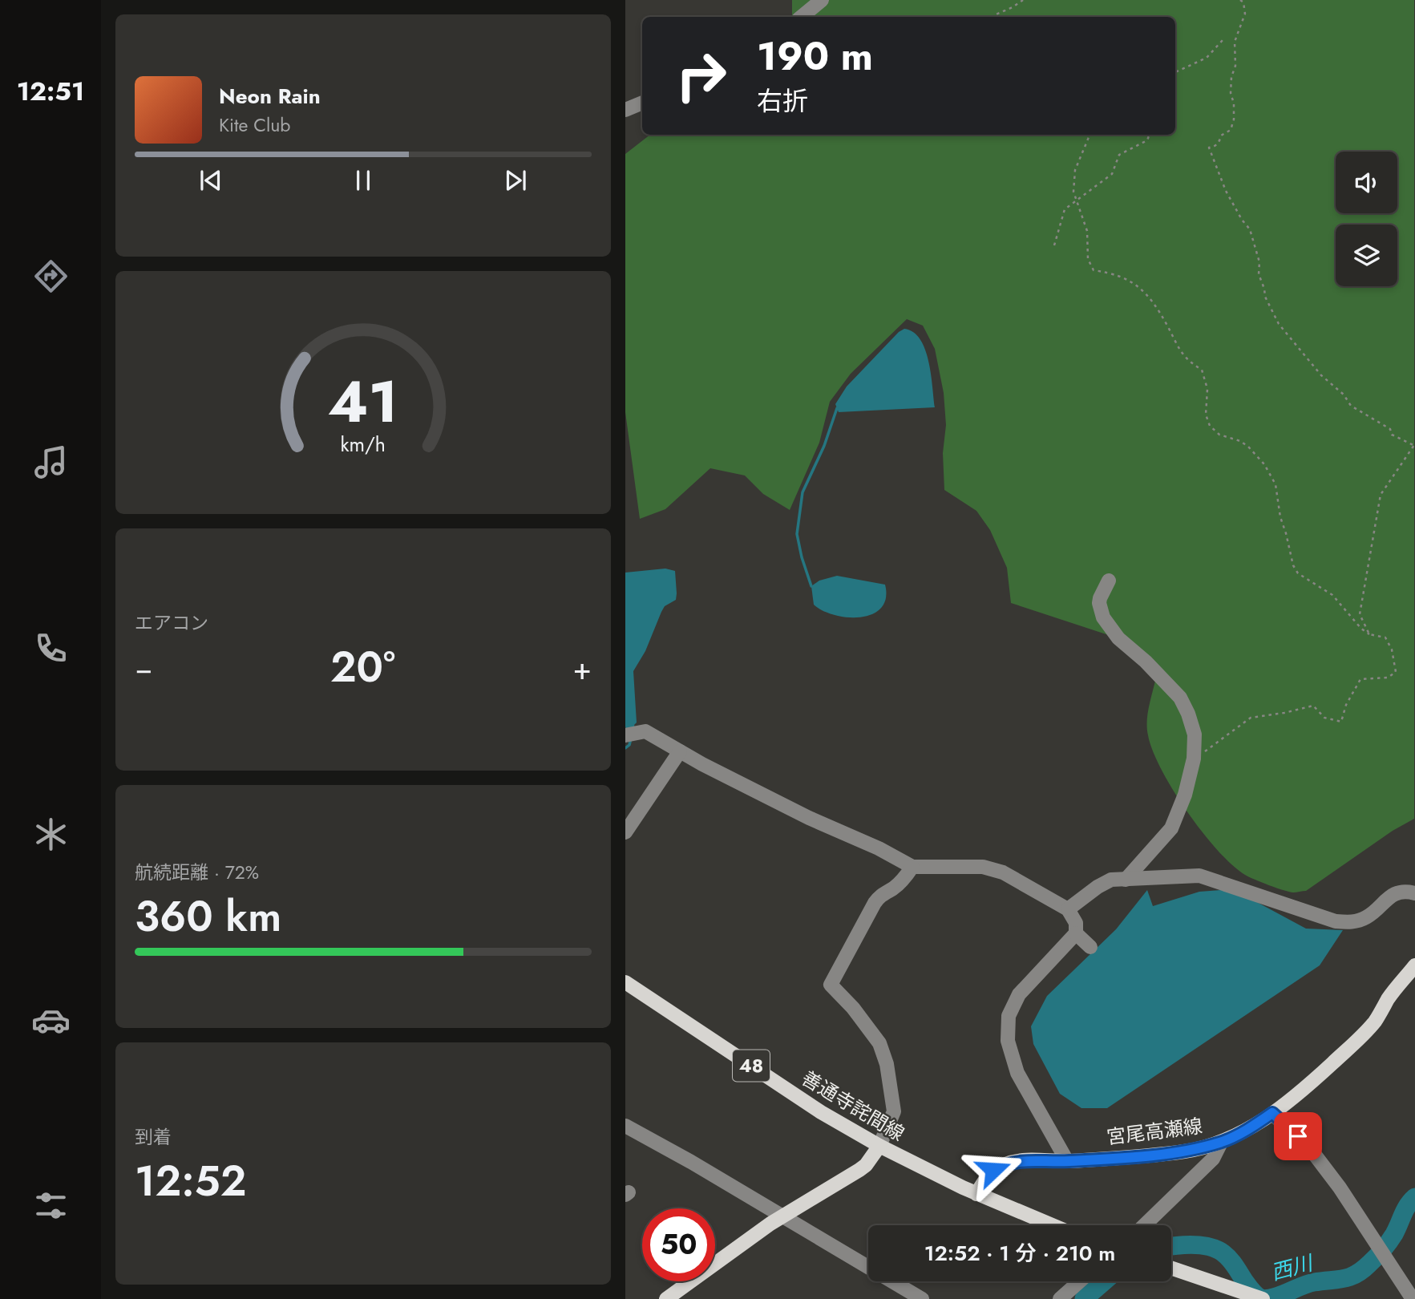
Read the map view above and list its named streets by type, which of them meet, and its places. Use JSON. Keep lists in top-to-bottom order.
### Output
{
  "streets": {
    "main road": ["48", "善通寺詫間線", "宮尾高瀬線"]
  },
  "crossings": [
    ["善通寺詫間線", "宮尾高瀬線"]
  ],
  "water": ["西川"],
  "page": {
    "tabs": "12:51",
    "turn": ["190 m", "右折"],
    "song": ["Neon Rain", "Kite Club"],
    "tile": [
      "エアコン",
      ["航続距離 · 72%", "360 km"],
      ["到着", "12:52"]
    ],
    "heat": ["−", "20°", "+"],
    "limit": "50",
    "trip": "12:52 · 1 分 · 210 m",
    "gauge": ["41", "km/h"]
  }
}
